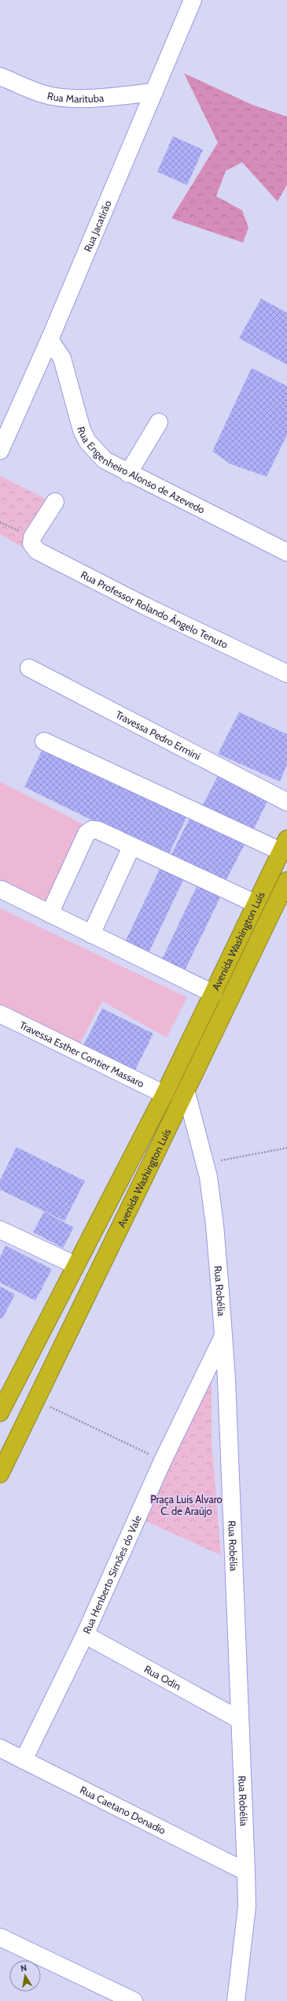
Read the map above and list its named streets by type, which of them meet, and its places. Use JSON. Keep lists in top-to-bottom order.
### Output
{
  "streets": {
    "highway": ["Avenida Washington Luís"],
    "street": [
      "Rua Marituba",
      "Rua Jacatirão",
      "Rua Engenheiro Alonso de Azevedo",
      "Rua Professor Rolando Ângelo Tenuto",
      "Travessa Pedro Ermini",
      "Travessa Esther Contier Massaro",
      "Rua Robélia",
      "Rua Henberto Simões do Vale",
      "Rua Odin",
      "Rua Caetano Donadio"
    ]
  },
  "crossings": [
    ["Rua Marituba", "Rua Jacatirão"],
    ["Rua Jacatirão", "Rua Engenheiro Alonso de Azevedo"],
    ["Avenida Washington Luís", "Travessa Esther Contier Massaro"],
    ["Avenida Washington Luís", "Rua Robélia"],
    ["Rua Robélia", "Rua Henberto Simões do Vale"],
    ["Rua Robélia", "Rua Odin"],
    ["Rua Robélia", "Rua Caetano Donadio"],
    ["Rua Henberto Simões do Vale", "Rua Odin"],
    ["Rua Henberto Simões do Vale", "Rua Caetano Donadio"]
  ],
  "parks": ["Praça Luis Alvaro C. de Araújo"],
  "north": "top"
}
